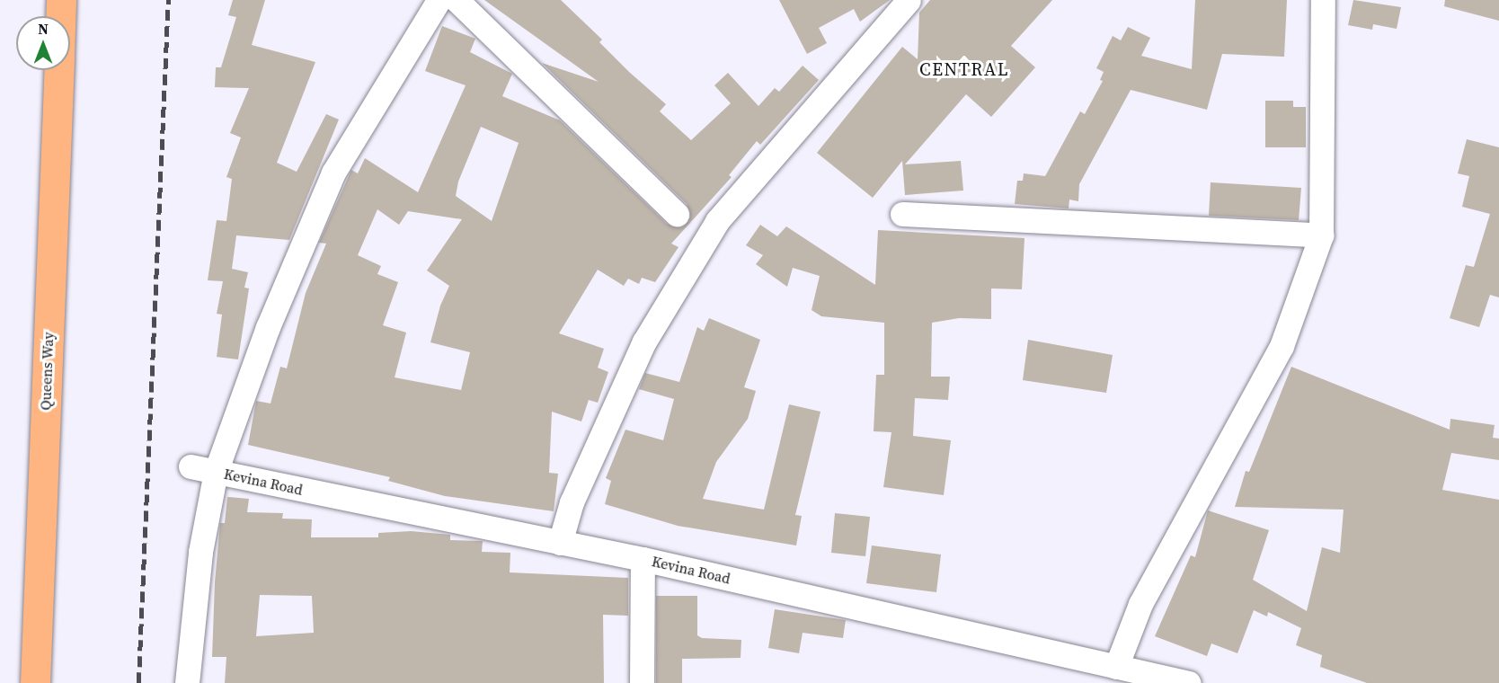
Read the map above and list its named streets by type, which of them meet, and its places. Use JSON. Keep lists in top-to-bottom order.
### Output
{
  "streets": {
    "highway": ["Queens Way"],
    "street": ["Kevina Road"]
  },
  "districts": ["CENTRAL"],
  "north": "top"
}
